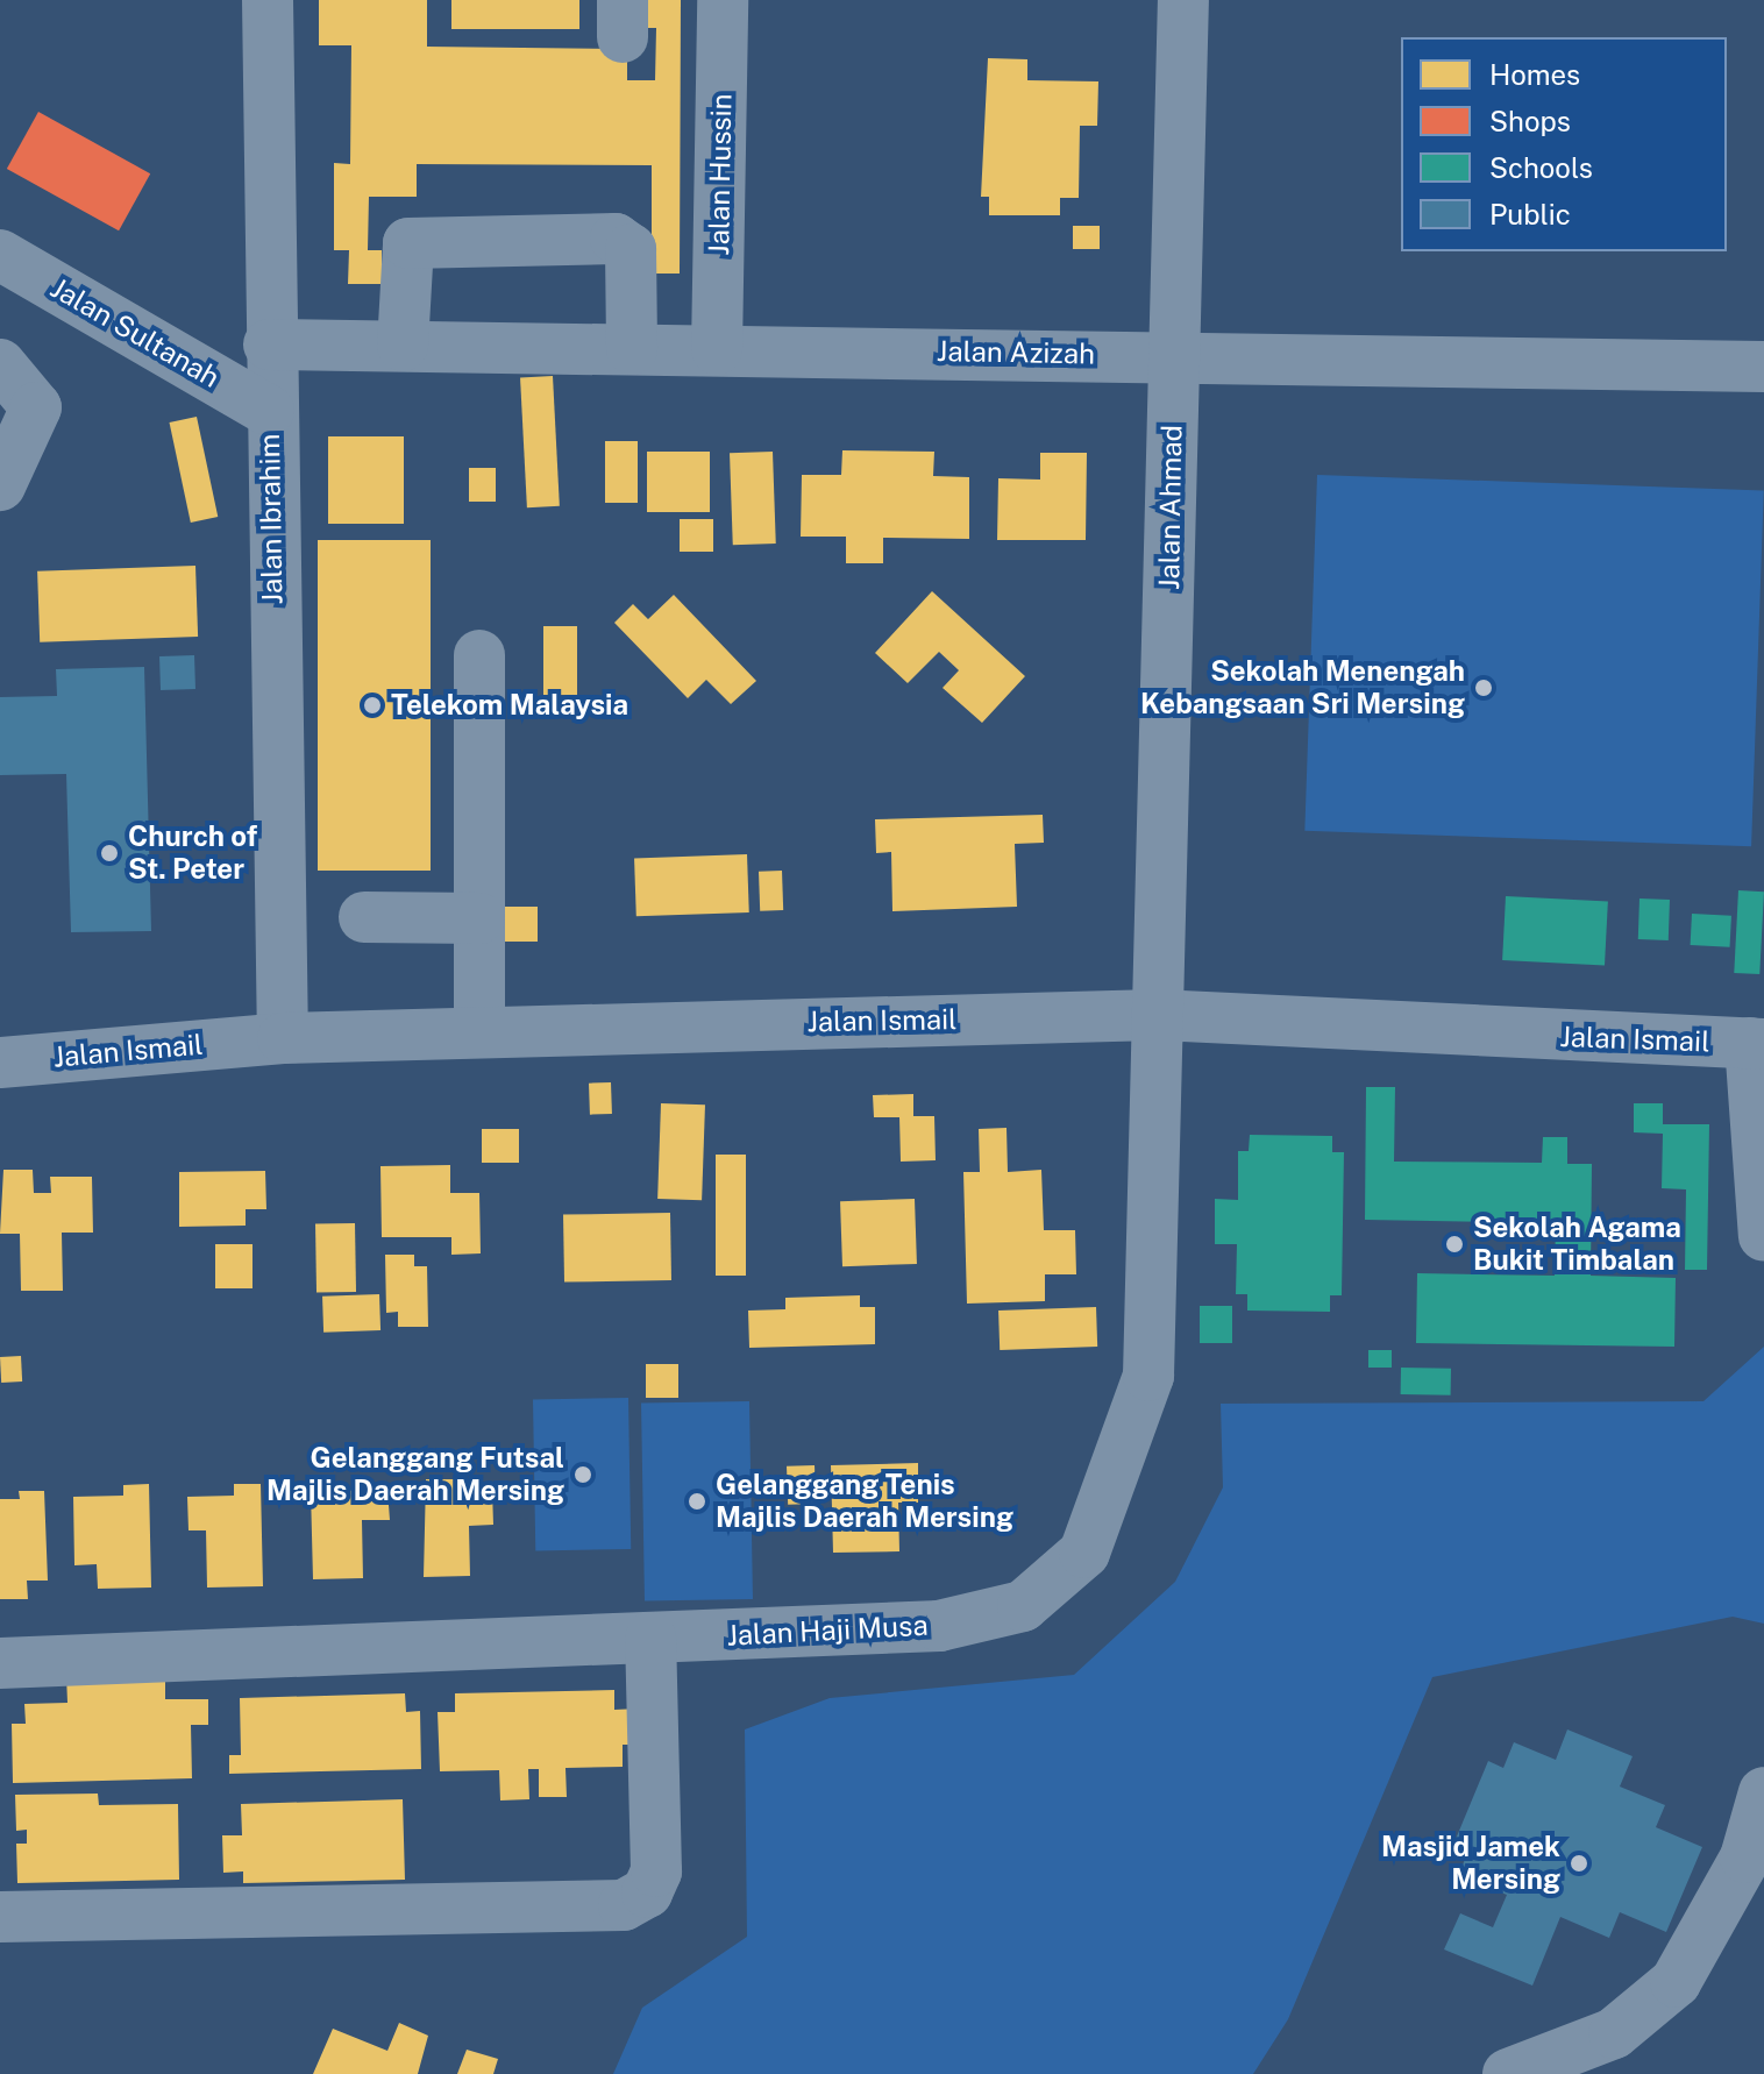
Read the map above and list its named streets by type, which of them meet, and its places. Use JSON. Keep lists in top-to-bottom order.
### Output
{
  "streets": {
    "street": [
      "Jalan Hussin",
      "Jalan Sultanah",
      "Jalan Azizah",
      "Jalan Ahmad",
      "Jalan Ibrahim",
      "Jalan Ismail",
      "Jalan Haji Musa"
    ]
  },
  "crossings": [
    ["Jalan Hussin", "Jalan Azizah"],
    ["Jalan Sultanah", "Jalan Ibrahim"],
    ["Jalan Azizah", "Jalan Ahmad"],
    ["Jalan Azizah", "Jalan Ibrahim"],
    ["Jalan Ahmad", "Jalan Ismail"],
    ["Jalan Ahmad", "Jalan Haji Musa"],
    ["Jalan Ibrahim", "Jalan Ismail"],
    ["Jalan Ismail", "Jalan Haji Musa"]
  ],
  "places": [
    "Sekolah Menengah Kebangsaan Sri Mersing",
    "Telekom Malaysia",
    "Church of St. Peter",
    "Sekolah Agama Bukit Timbalan",
    "Gelanggang Futsal Majlis Daerah Mersing",
    "Gelanggang Tenis Majlis Daerah Mersing",
    "Masjid Jamek Mersing"
  ],
  "legend": [
    "Homes",
    "Shops",
    "Schools",
    "Public"
  ]
}
